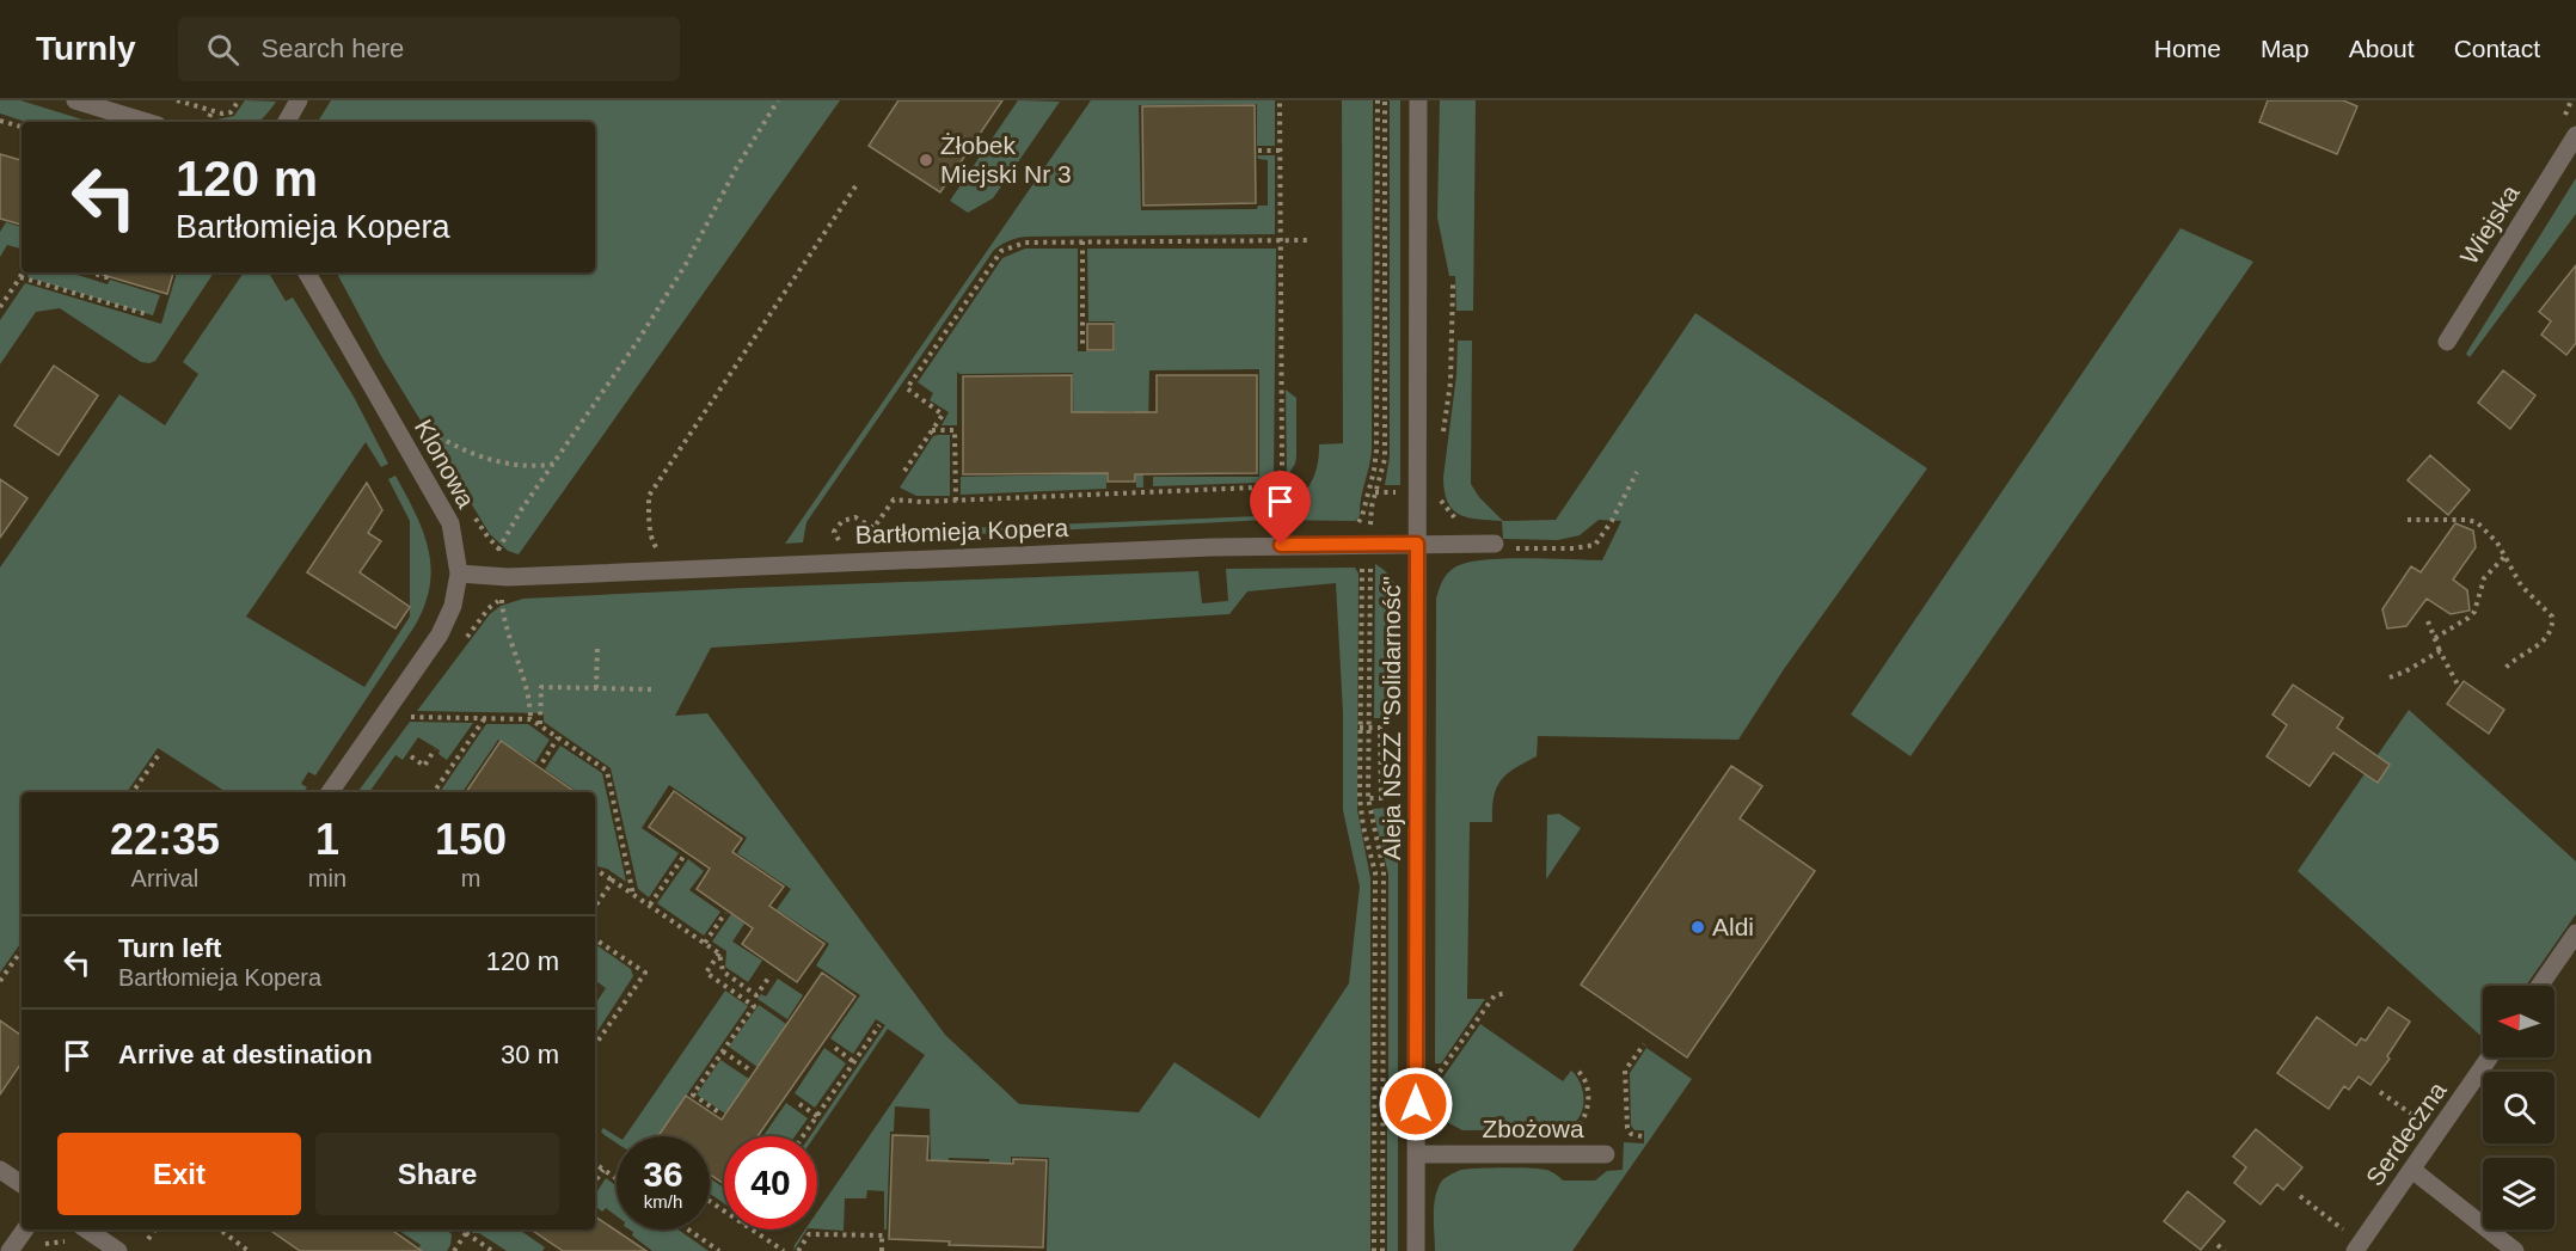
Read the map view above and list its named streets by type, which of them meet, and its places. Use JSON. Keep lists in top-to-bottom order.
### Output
{
  "streets": {
    "street": [
      "Wiejska",
      "Klonowa",
      "Bartłomieja Kopera",
      "Aleja NSZZ \"Solidarność\"",
      "Zbożowa",
      "Serdeczna"
    ]
  },
  "crossings": [
    ["Klonowa", "Bartłomieja Kopera"],
    ["Bartłomieja Kopera", "Aleja NSZZ \"Solidarność\""],
    ["Aleja NSZZ \"Solidarność\"", "Zbożowa"]
  ],
  "places": ["Żłobek Miejski Nr 3", "Aldi"],
  "north": "left",
  "page": {
    "header": "Turnly",
    "search": "Search here",
    "nav": [
      "Home",
      "Map",
      "About",
      "Contact"
    ],
    "turn": ["120 m", "Bartłomieja Kopera"],
    "eta": [
      "22:35",
      "Arrival",
      "1",
      "min",
      "150",
      "m"
    ],
    "list": [
      {
        "name": "Turn left",
        "note": "Bartłomieja Kopera",
        "value": "120 m"
      },
      {
        "name": "Arrive at destination",
        "value": "30 m"
      }
    ],
    "buttons": ["Exit", "Share"],
    "speed": "36 km/h",
    "limit": "40"
  }
}
